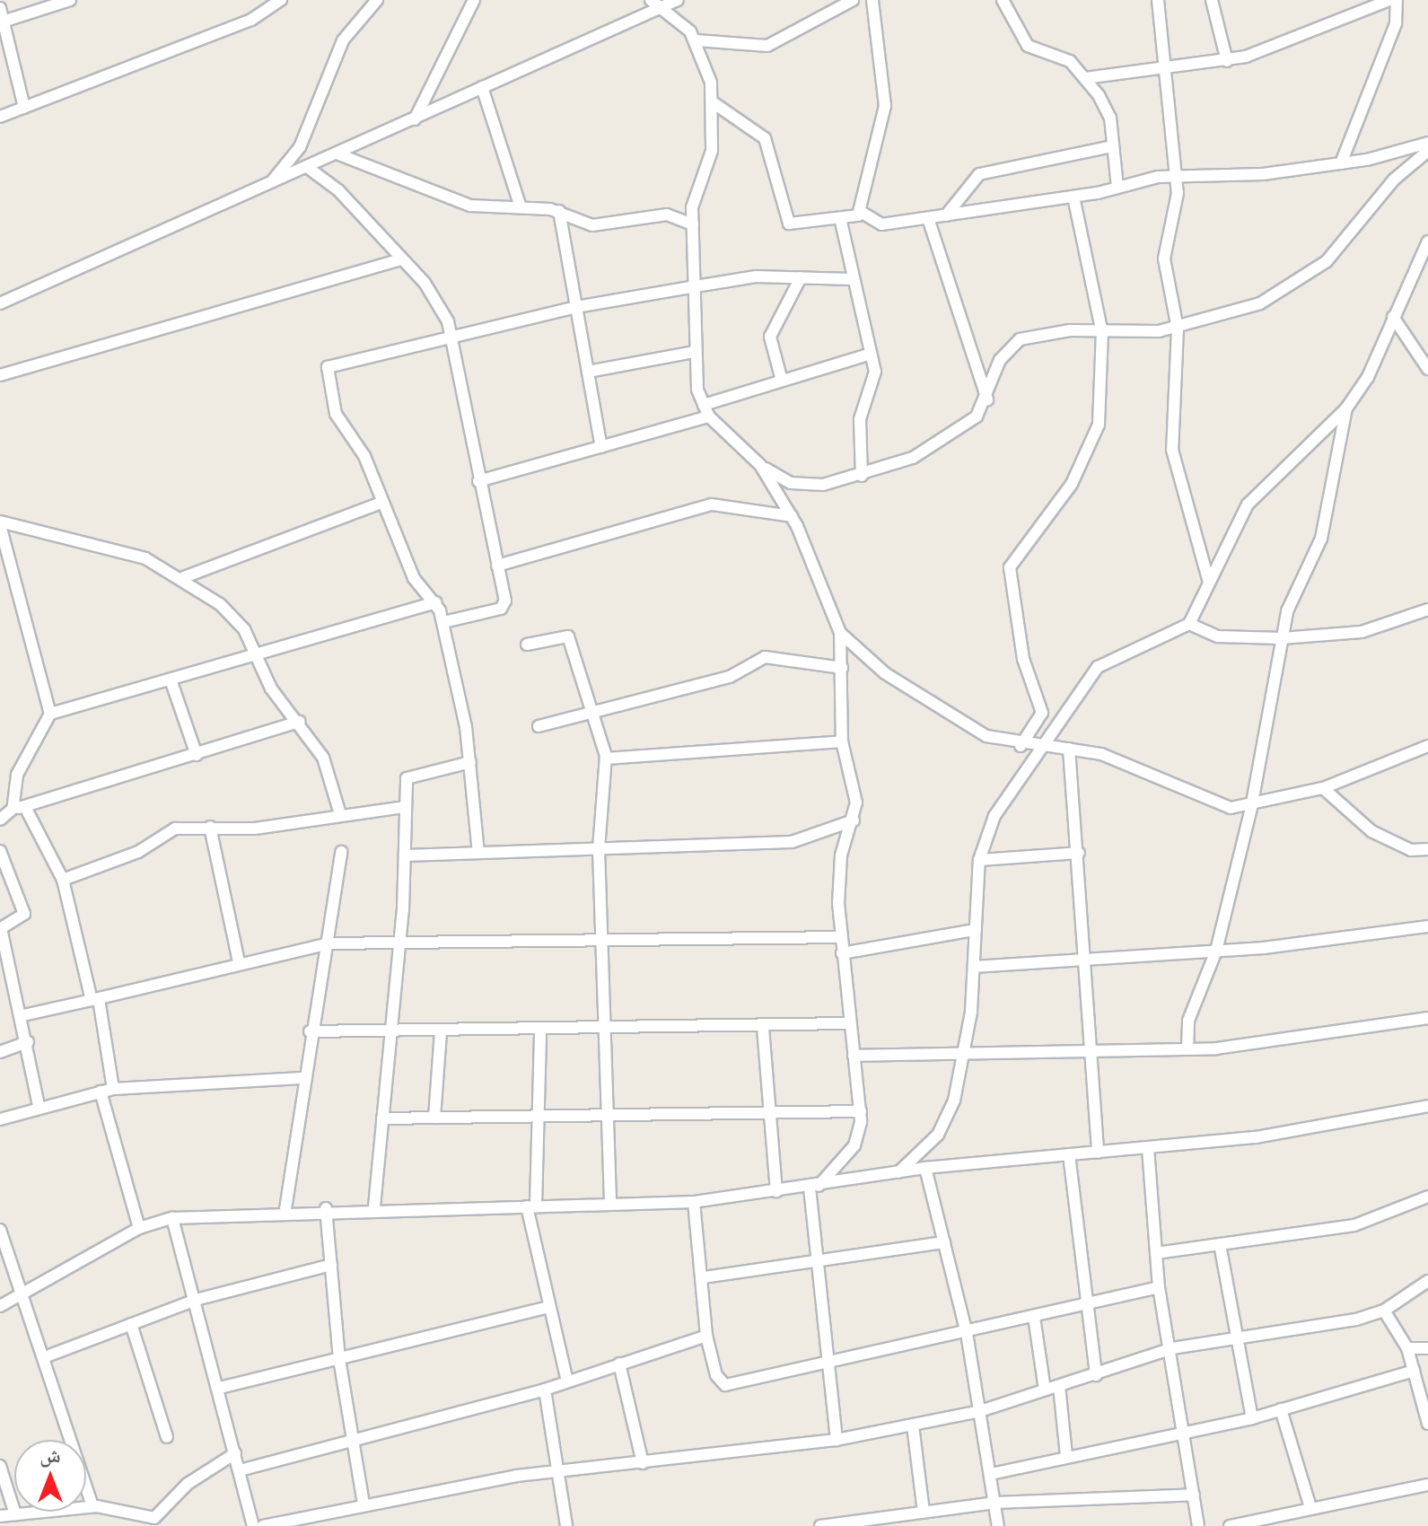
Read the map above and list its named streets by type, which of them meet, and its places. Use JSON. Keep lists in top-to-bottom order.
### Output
{
  "north": "top"
}
